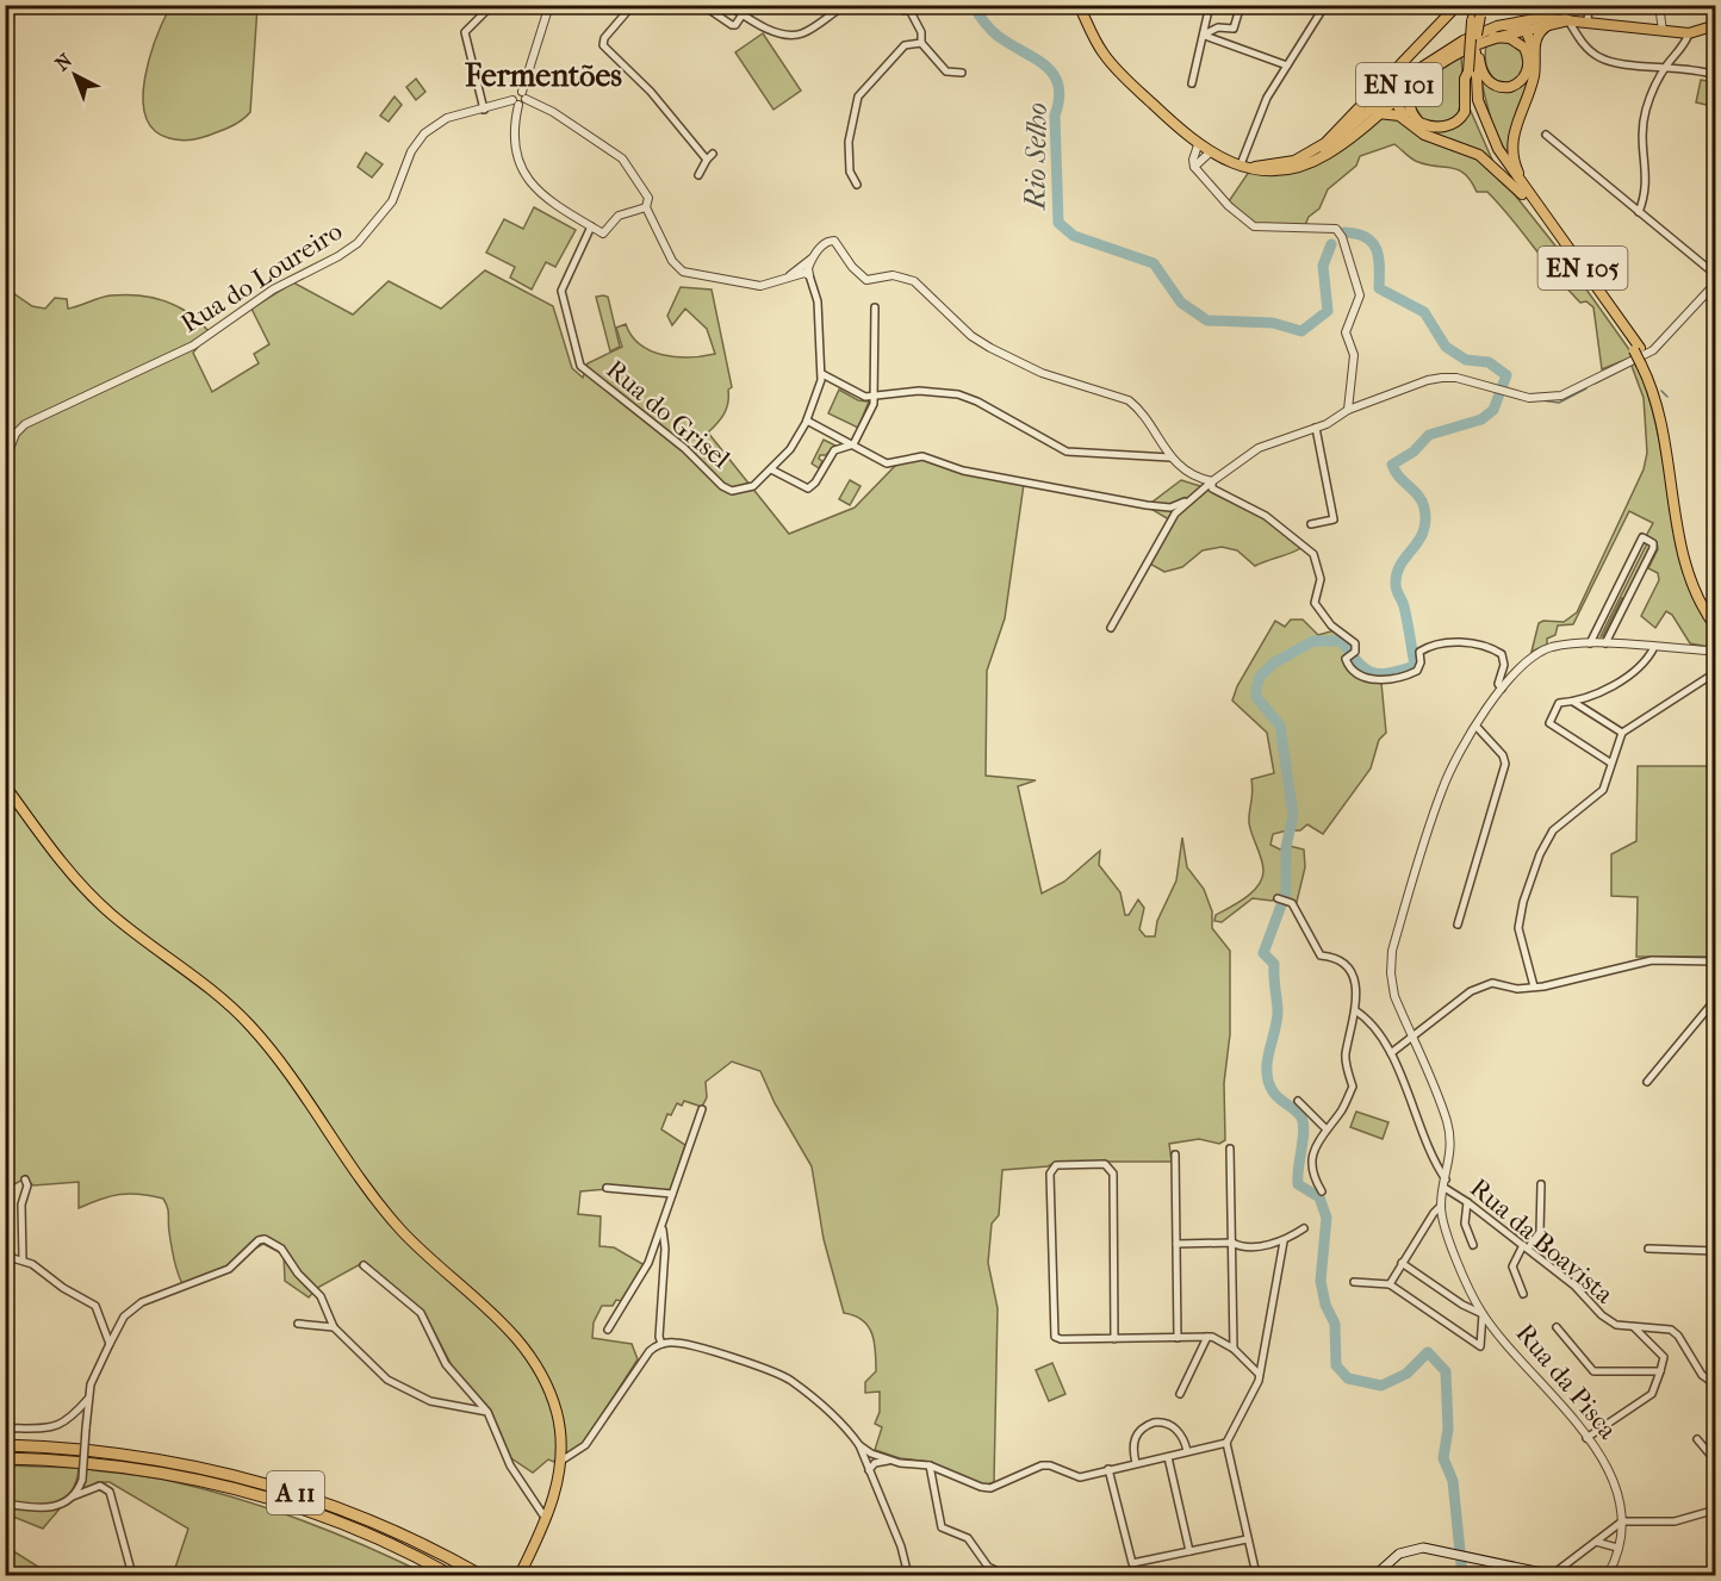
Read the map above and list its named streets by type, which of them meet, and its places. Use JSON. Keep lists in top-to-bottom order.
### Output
{
  "streets": {
    "highway": ["EN 101", "EN 105", "A 11"],
    "street": [
      "Rua do Loureiro",
      "Rua do Grisel",
      "Rua da Boavista",
      "Rua da Pisca"
    ]
  },
  "crossings": [
    ["EN 101", "EN 105"]
  ],
  "districts": ["Fermentões"],
  "water": ["Rio Selho"],
  "north": "top left"
}
